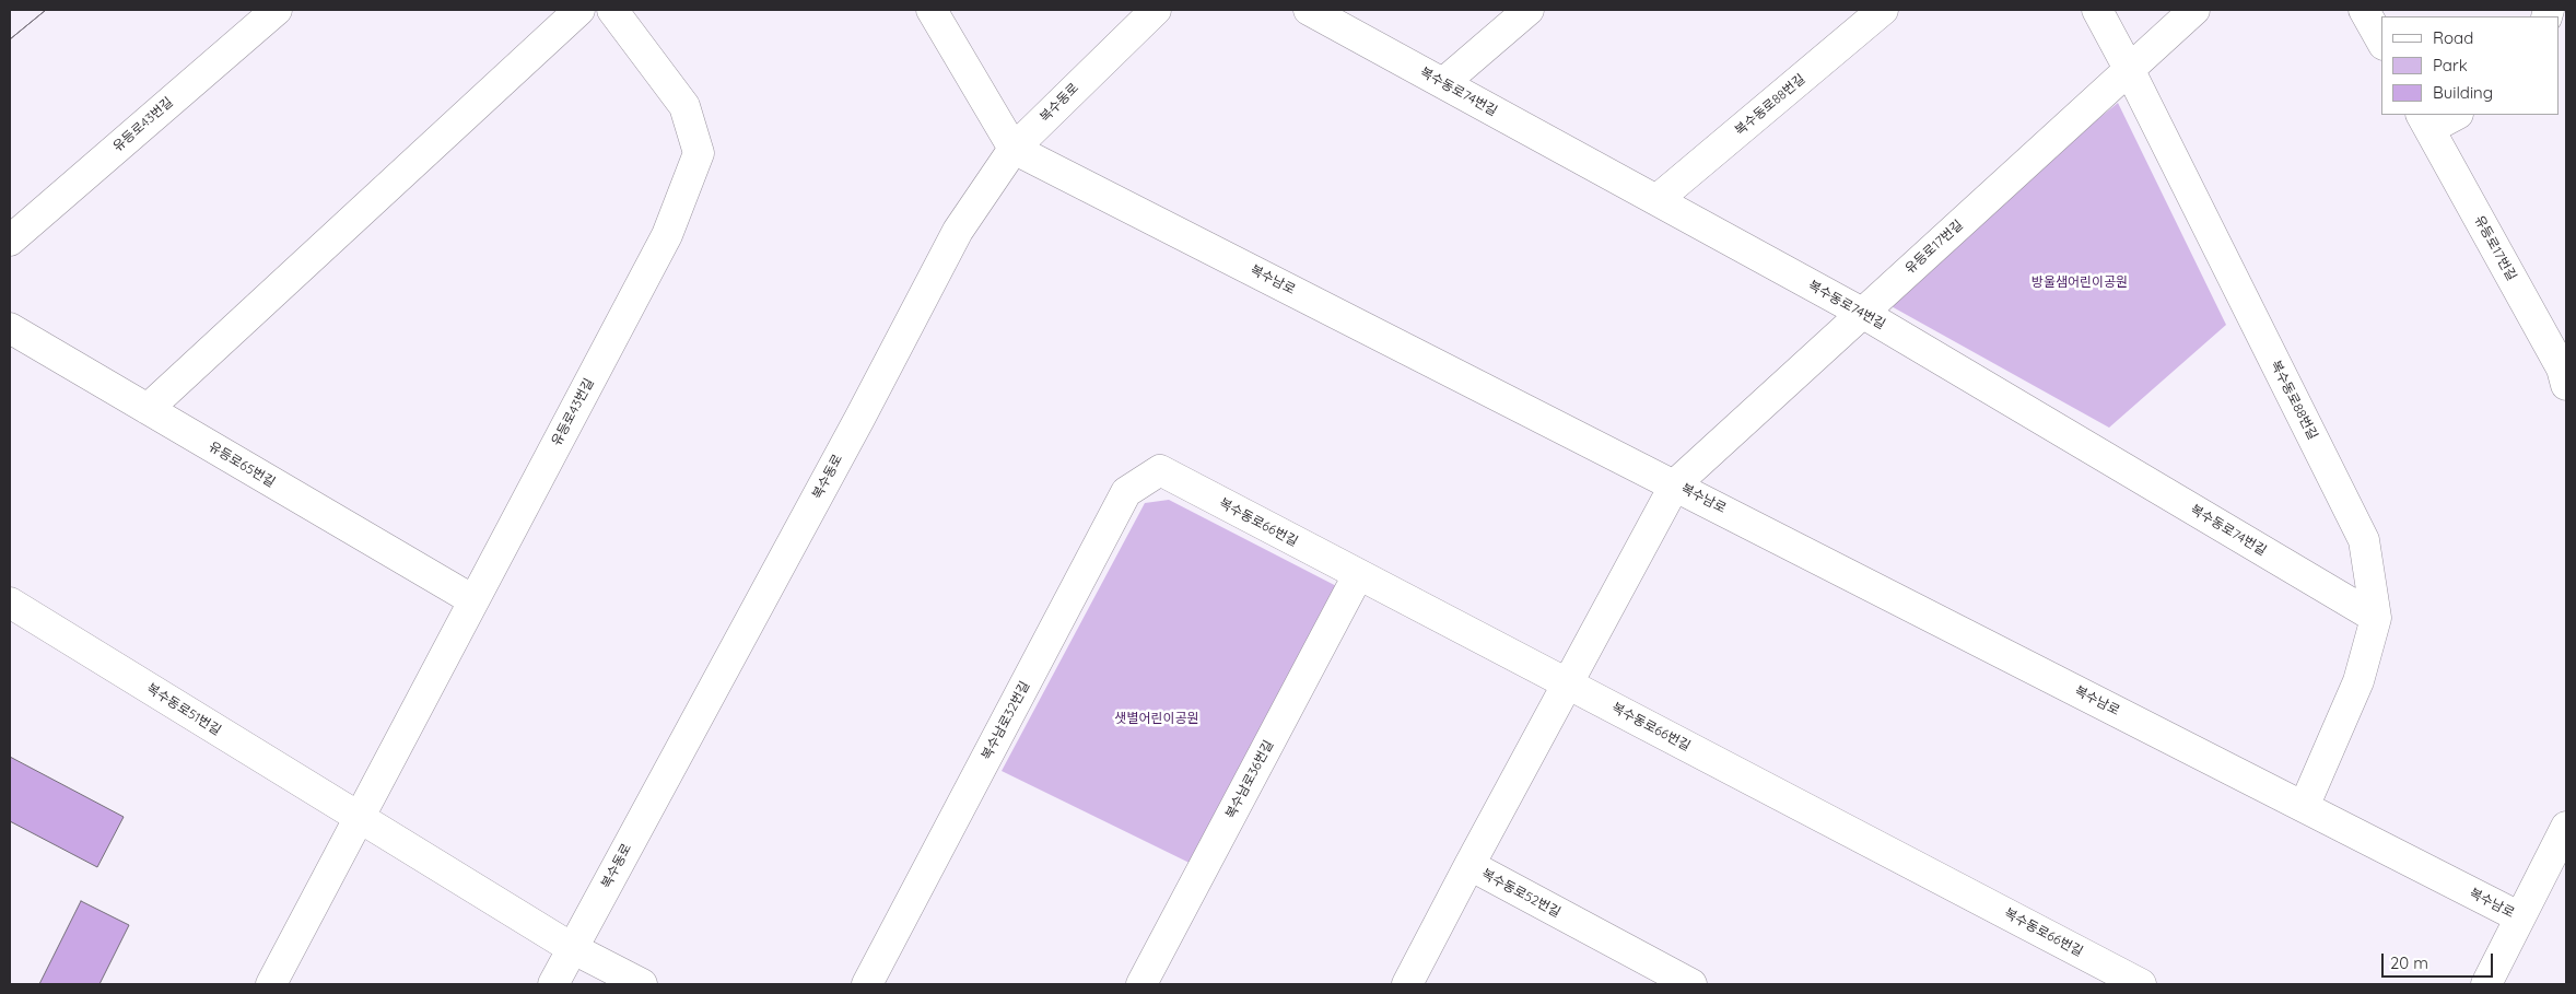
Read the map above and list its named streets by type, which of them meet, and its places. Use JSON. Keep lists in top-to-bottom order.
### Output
{
  "streets": {
    "street": [
      "복수동로74번길",
      "복수동로",
      "복수동로88번길",
      "유등로43번길",
      "유등로17번길",
      "복수남로",
      "유등로65번길",
      "복수동로66번길",
      "복수동로51번길",
      "복수남로32번길",
      "복수남로36번길",
      "복수동로52번길"
    ]
  },
  "crossings": [
    ["복수동로74번길", "복수동로88번길"],
    ["복수동로74번길", "유등로17번길"],
    ["복수동로", "복수남로"],
    ["복수동로", "복수동로51번길"],
    ["복수동로88번길", "유등로17번길"],
    ["복수동로88번길", "복수남로"],
    ["유등로43번길", "유등로65번길"],
    ["유등로43번길", "복수동로51번길"],
    ["유등로17번길", "복수남로"],
    ["복수남로", "복수동로66번길"],
    ["복수남로", "복수동로52번길"],
    ["복수동로66번길", "복수남로32번길"],
    ["복수동로66번길", "복수남로36번길"]
  ],
  "parks": ["방울샘어린이공원", "샛별어린이공원"],
  "legend": ["Road", "Park", "Building"],
  "scale_bar": "20 m"
}
